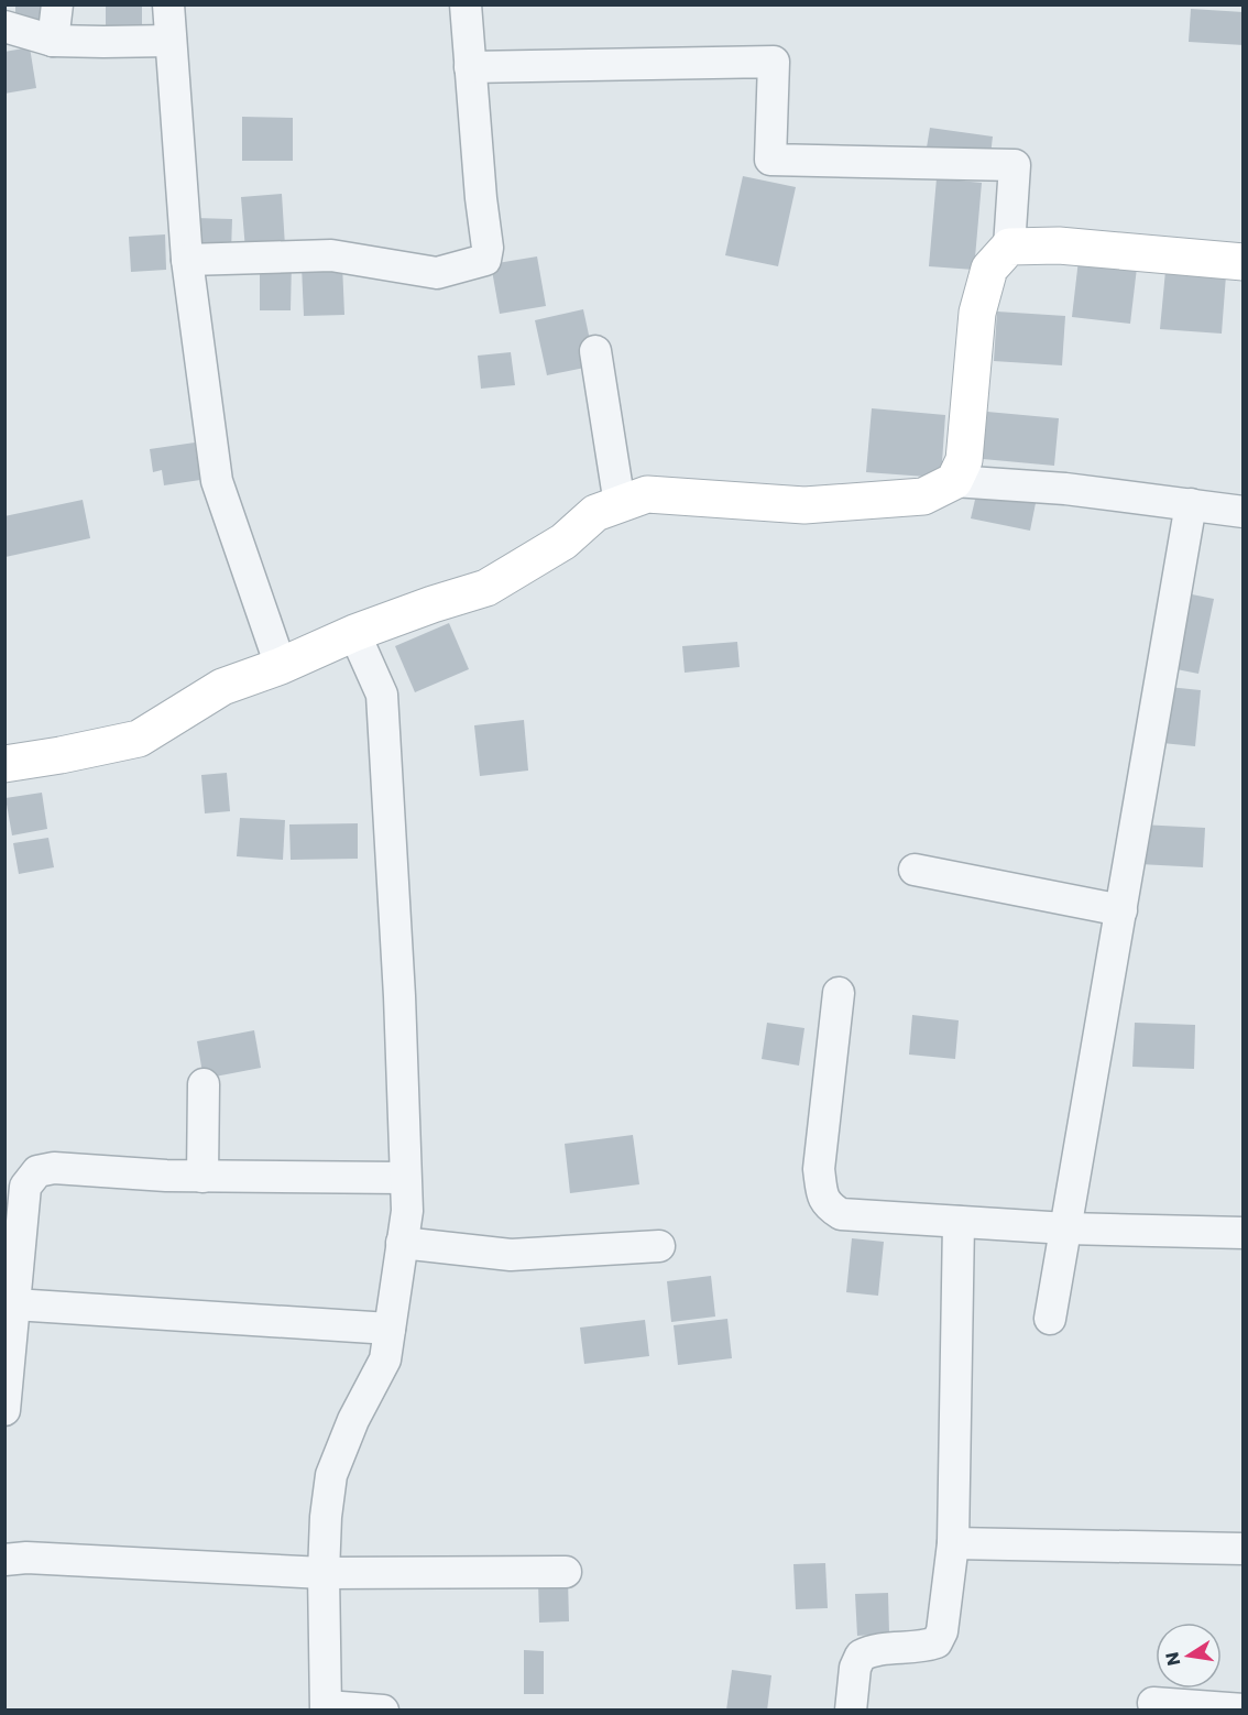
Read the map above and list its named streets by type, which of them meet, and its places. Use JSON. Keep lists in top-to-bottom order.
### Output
{
  "north": "left"
}
